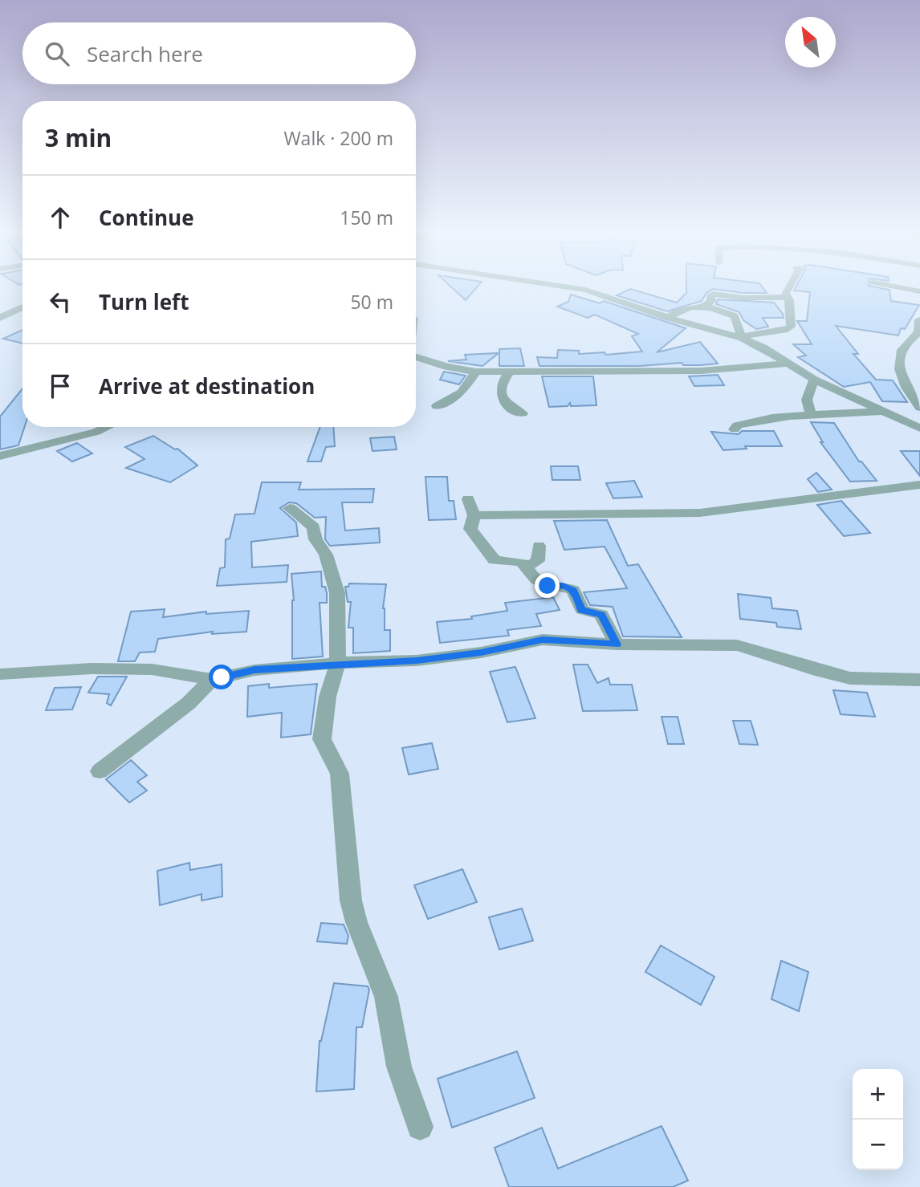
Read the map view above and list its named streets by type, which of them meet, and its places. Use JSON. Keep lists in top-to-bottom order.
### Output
{
  "north": "top left",
  "page": {
    "search": "Search here",
    "heading": ["3 min", "Walk · 200 m"],
    "list": [
      ["Continue", "150 m"],
      ["Turn left", "50 m"],
      "Arrive at destination"
    ],
    "map_buttons": ["+", "−"]
  }
}
